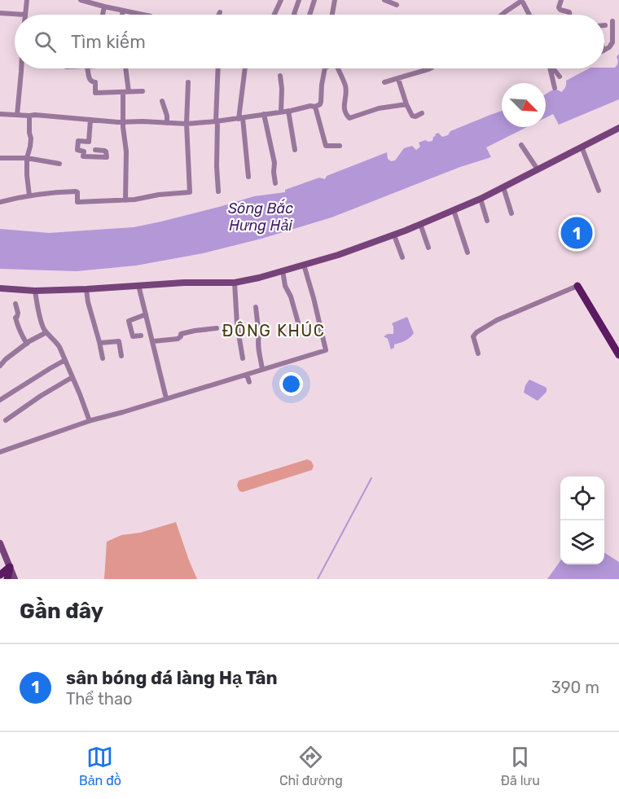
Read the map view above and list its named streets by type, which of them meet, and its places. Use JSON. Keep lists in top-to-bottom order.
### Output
{
  "districts": ["ĐÔNG KHÚC"],
  "water": ["Sông Bắc Hưng Hải"],
  "north": "bottom right",
  "page": {
    "search": "Tìm kiếm",
    "pins": "1",
    "heading": "Gần đây",
    "list": [
      {
        "mark": "1",
        "name": "sân bóng đá làng Hạ Tân",
        "note": "Thể thao",
        "value": "390 m"
      }
    ],
    "nav": ["Bản đồ", "Chỉ đường", "Đã lưu"]
  }
}
